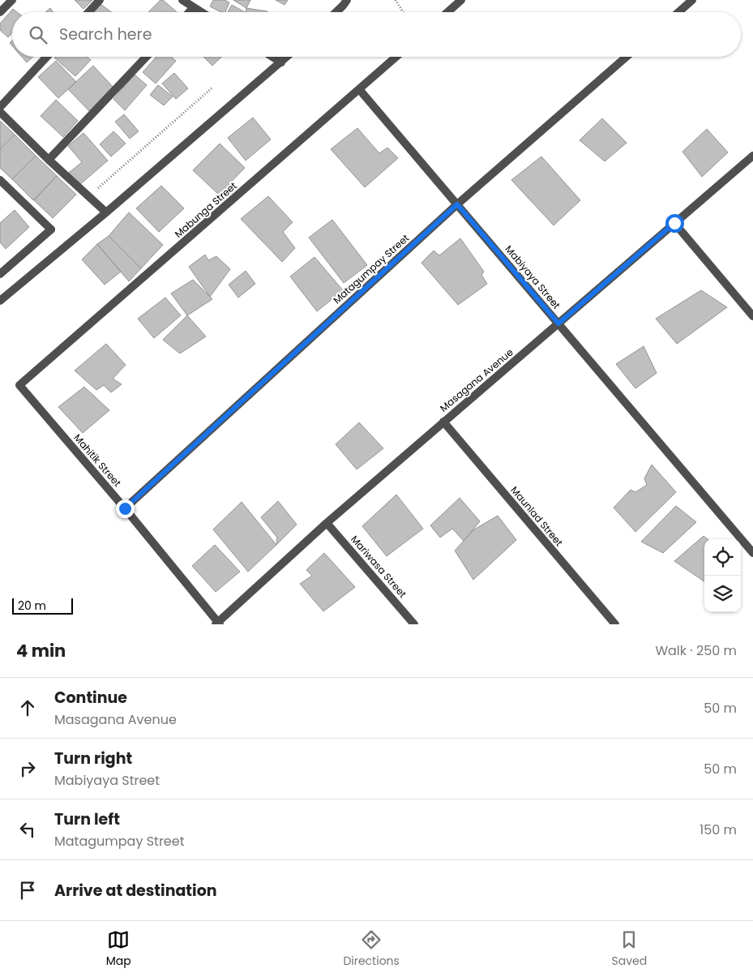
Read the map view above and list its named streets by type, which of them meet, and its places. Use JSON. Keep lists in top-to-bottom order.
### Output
{
  "streets": {
    "street": [
      "Mabunga Street",
      "Matagumpay Street",
      "Mabiyaya Street",
      "Masagana Avenue",
      "Mahitik Street",
      "Maunlad Street",
      "Mariwasa Street"
    ]
  },
  "crossings": [
    ["Mabunga Street", "Mabiyaya Street"],
    ["Mabunga Street", "Mahitik Street"],
    ["Matagumpay Street", "Mabiyaya Street"],
    ["Matagumpay Street", "Mahitik Street"],
    ["Mabiyaya Street", "Masagana Avenue"],
    ["Masagana Avenue", "Mahitik Street"],
    ["Masagana Avenue", "Maunlad Street"],
    ["Masagana Avenue", "Mariwasa Street"]
  ],
  "scale_bar": "20 m",
  "page": {
    "search": "Search here",
    "scale": "20 m",
    "heading": ["4 min", "Walk · 250 m"],
    "list": [
      ["Continue", "Masagana Avenue", "50 m"],
      ["Turn right", "Mabiyaya Street", "50 m"],
      ["Turn left", "Matagumpay Street", "150 m"],
      "Arrive at destination"
    ],
    "nav": ["Map", "Directions", "Saved"]
  }
}
